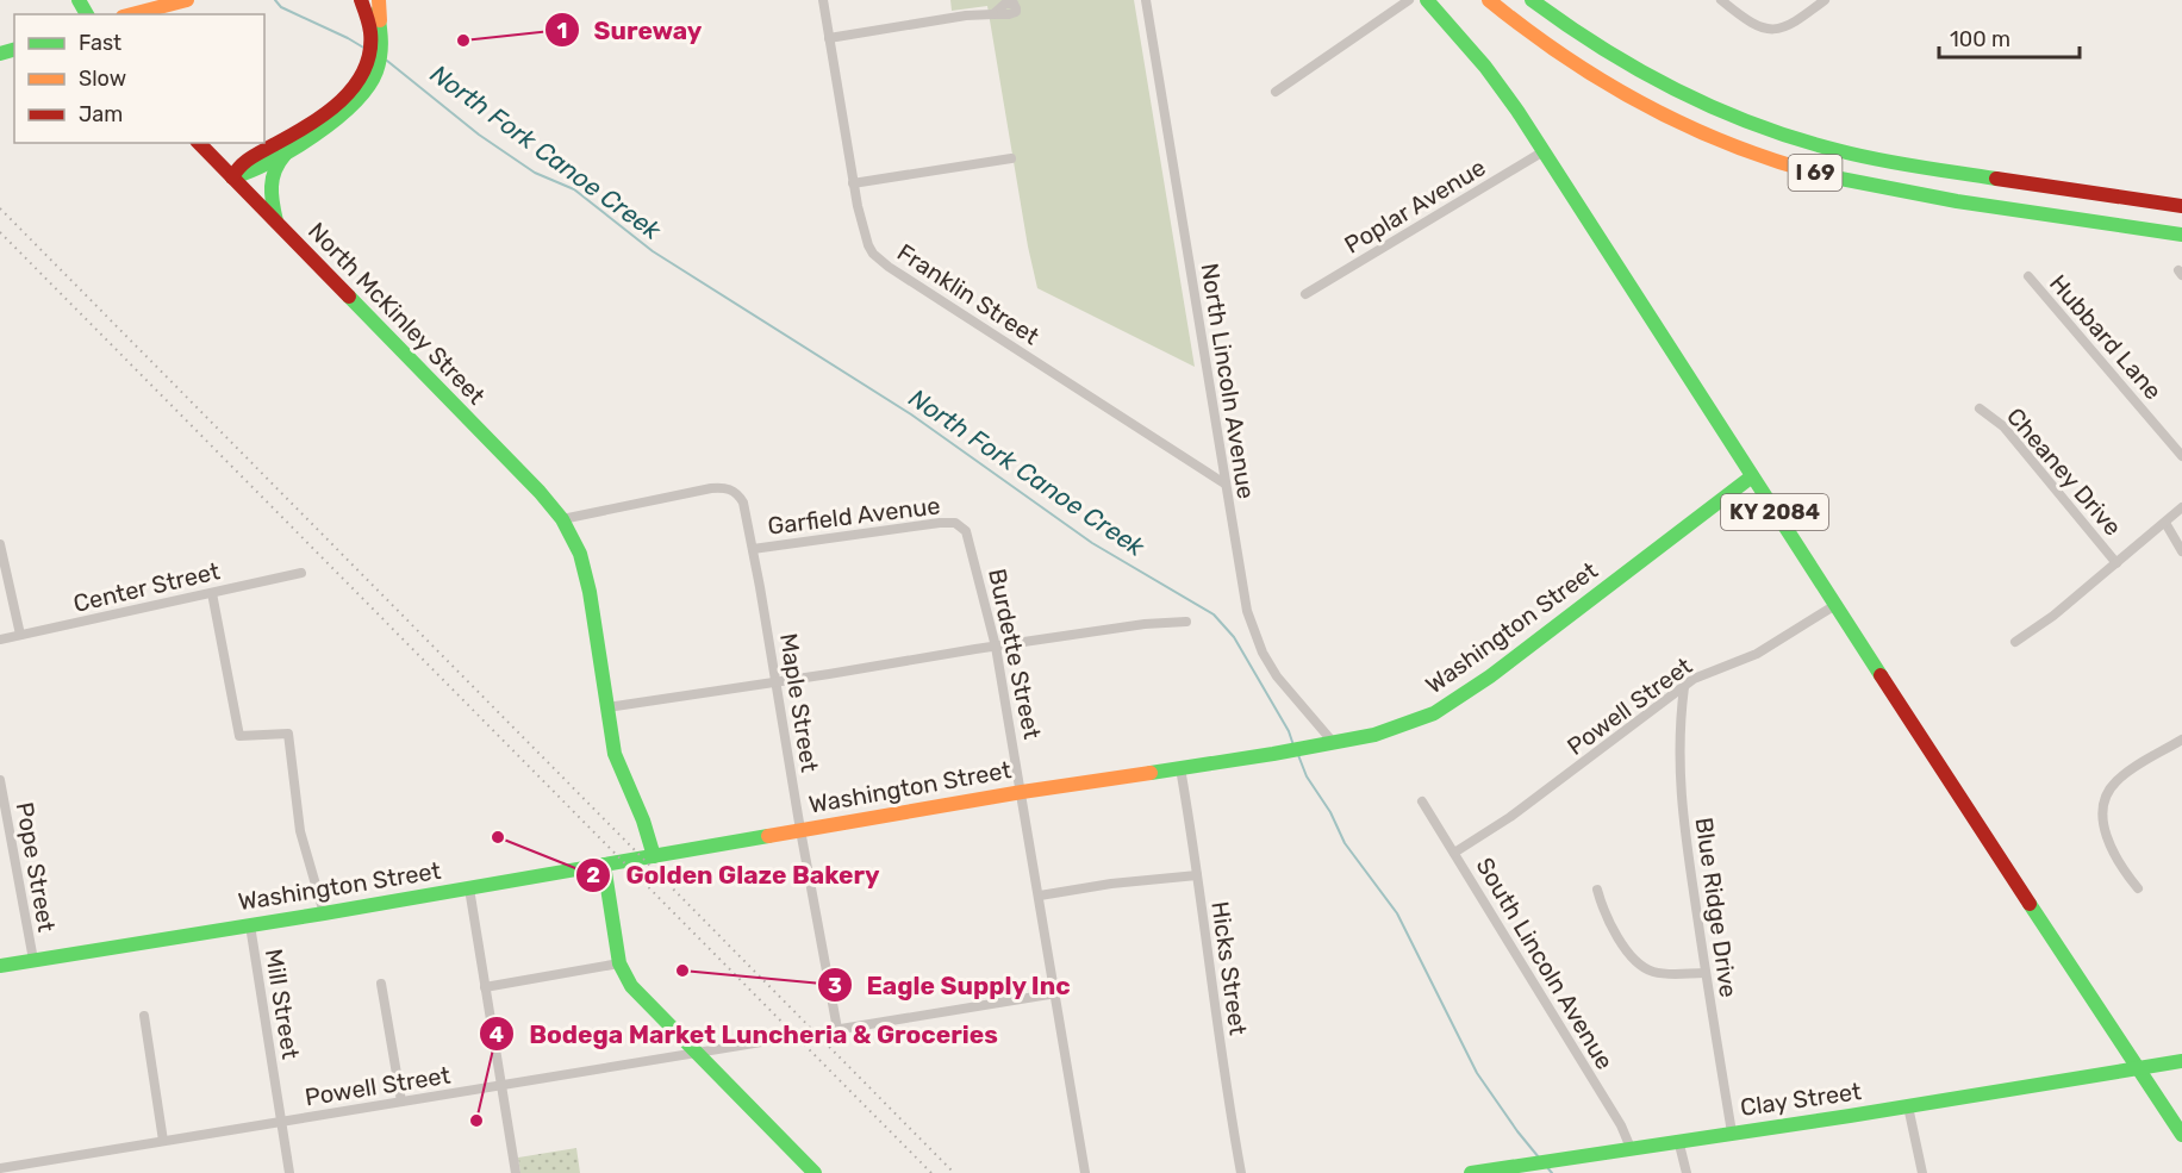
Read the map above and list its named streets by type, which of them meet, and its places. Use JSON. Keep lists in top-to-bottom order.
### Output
{
  "streets": {
    "main road": [
      "I 69",
      "North McKinley Street",
      "KY 2084",
      "Washington Street",
      "Clay Street"
    ],
    "street": [
      "Poplar Avenue",
      "Franklin Street",
      "Hubbard Lane",
      "North Lincoln Avenue",
      "Cheaney Drive",
      "Garfield Avenue",
      "Center Street",
      "Burdette Street",
      "Maple Street",
      "Powell Street",
      "Pope Street",
      "Blue Ridge Drive",
      "South Lincoln Avenue",
      "Hicks Street",
      "Mill Street"
    ]
  },
  "crossings": [
    ["Poplar Avenue", "KY 2084"],
    ["Franklin Street", "North Lincoln Avenue"],
    ["North McKinley Street", "Washington Street"],
    ["North McKinley Street", "Maple Street"],
    ["North Lincoln Avenue", "Washington Street"],
    ["KY 2084", "Washington Street"],
    ["KY 2084", "Powell Street"],
    ["KY 2084", "Clay Street"],
    ["Garfield Avenue", "Burdette Street"],
    ["Garfield Avenue", "Maple Street"],
    ["Washington Street", "Burdette Street"],
    ["Washington Street", "Maple Street"],
    ["Washington Street", "Pope Street"],
    ["Washington Street", "Hicks Street"],
    ["Washington Street", "Mill Street"],
    ["Burdette Street", "Powell Street"],
    ["Maple Street", "Powell Street"],
    ["Powell Street", "Blue Ridge Drive"],
    ["Powell Street", "South Lincoln Avenue"],
    ["Powell Street", "Mill Street"],
    ["Blue Ridge Drive", "Clay Street"],
    ["South Lincoln Avenue", "Clay Street"]
  ],
  "water": ["North Fork Canoe Creek"],
  "places": [
    "Sureway",
    "Golden Glaze Bakery",
    "Eagle Supply Inc",
    "Bodega Market Luncheria & Groceries"
  ],
  "legend": ["Fast", "Slow", "Jam"],
  "scale_bar": "100 m"
}
